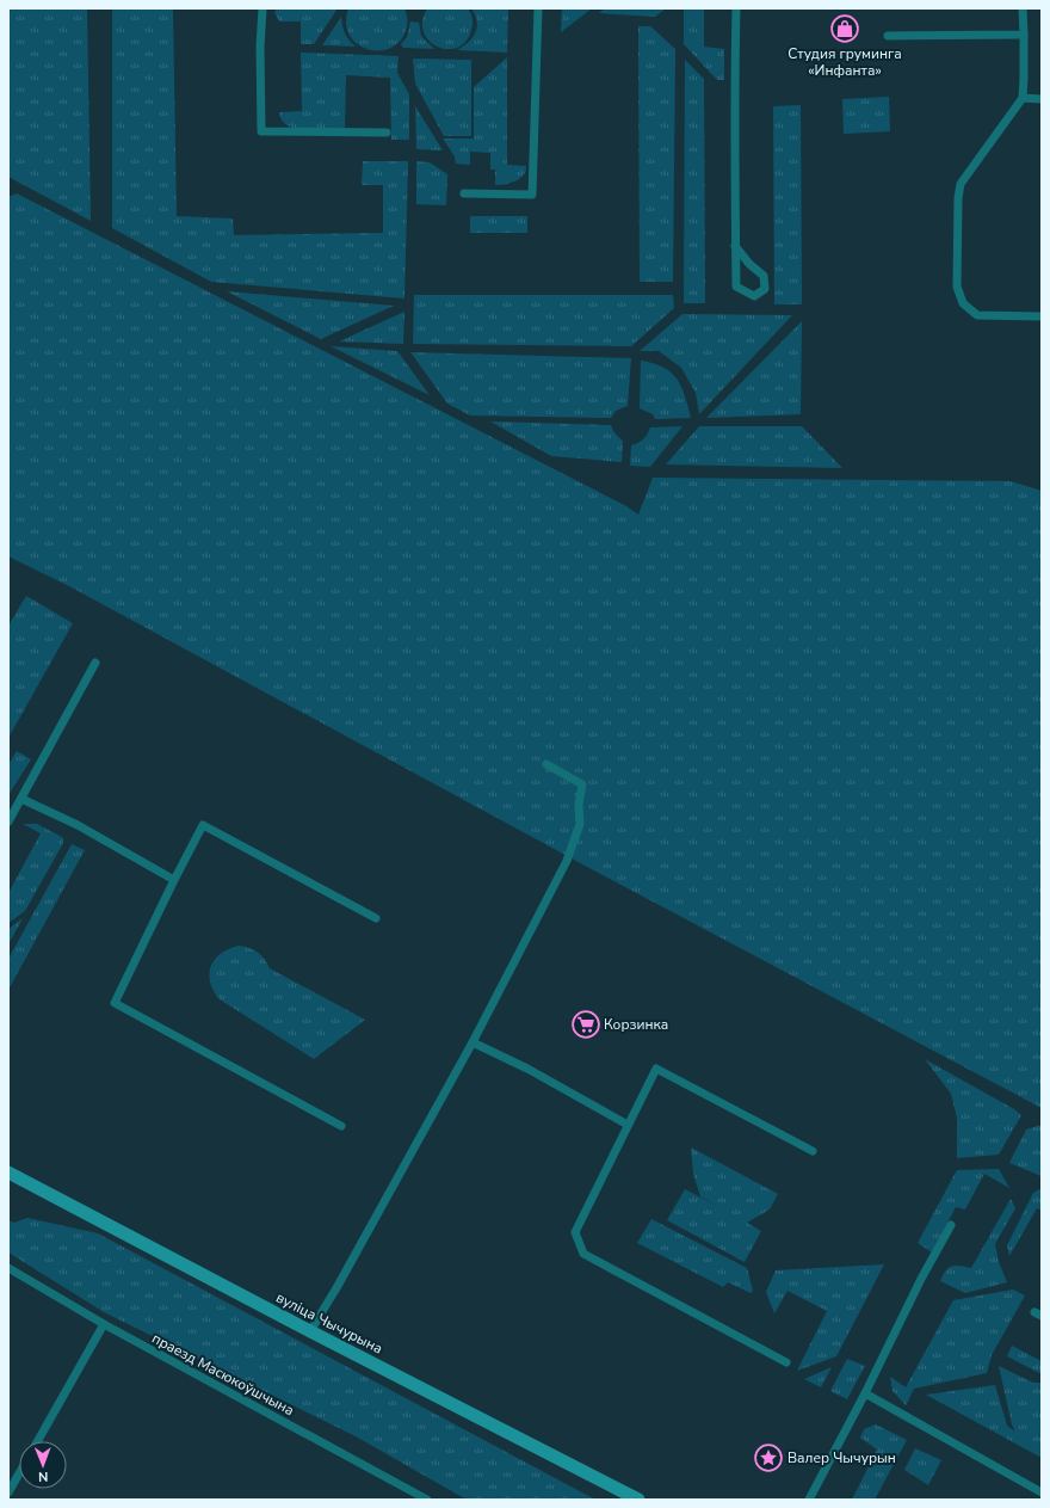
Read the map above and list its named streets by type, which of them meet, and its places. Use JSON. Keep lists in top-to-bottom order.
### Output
{
  "streets": {
    "main road": ["вуліца Чычурына"],
    "lane": ["праезд Масюкоўшчына"]
  },
  "places": {
    "shop": ["Студия груминга «Инфанта»"],
    "supermarket": ["Корзинка"],
    "place": ["Валер Чычурын"]
  },
  "north": "bottom"
}
